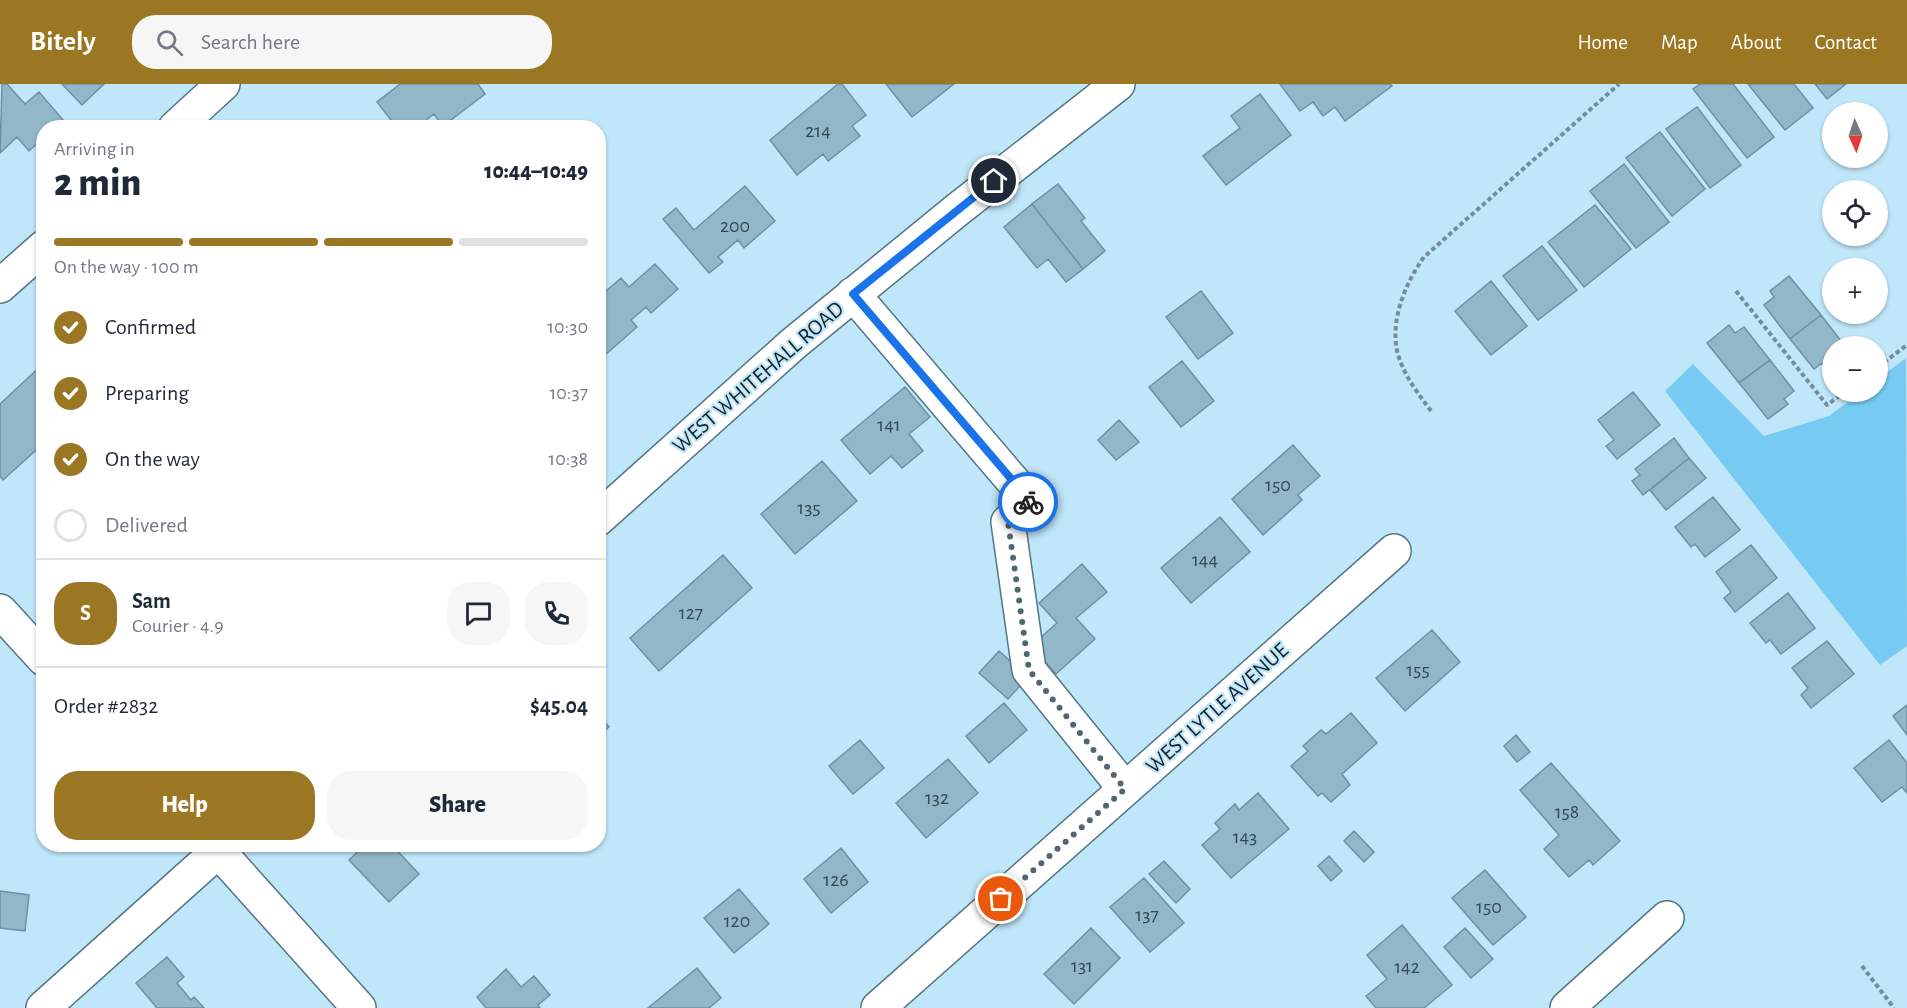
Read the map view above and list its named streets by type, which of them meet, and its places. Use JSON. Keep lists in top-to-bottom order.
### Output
{
  "streets": {
    "street": ["WEST WHITEHALL ROAD", "WEST LYTLE AVENUE"]
  },
  "house_numbers": [
    "214",
    "200",
    "141",
    "150",
    "135",
    "144",
    "127",
    "155",
    "132",
    "158",
    "143",
    "126",
    "150",
    "137",
    "120",
    "131",
    "142"
  ],
  "north": "bottom",
  "page": {
    "header": "Bitely",
    "search": "Search here",
    "nav": [
      "Home",
      "Map",
      "About",
      "Contact"
    ],
    "map_buttons": ["+", "−"],
    "heading": ["2 min", "Arriving in", "10:44–10:49"],
    "panel": [
      "Sam",
      "Courier · 4.9",
      "Order #2832",
      "$45.04"
    ],
    "bar": "On the way · 100 m",
    "list": [
      ["Confirmed", "10:30"],
      ["Preparing", "10:37"],
      ["On the way", "10:38"],
      "Delivered"
    ],
    "round": "S",
    "buttons": ["Help", "Share"]
  }
}
